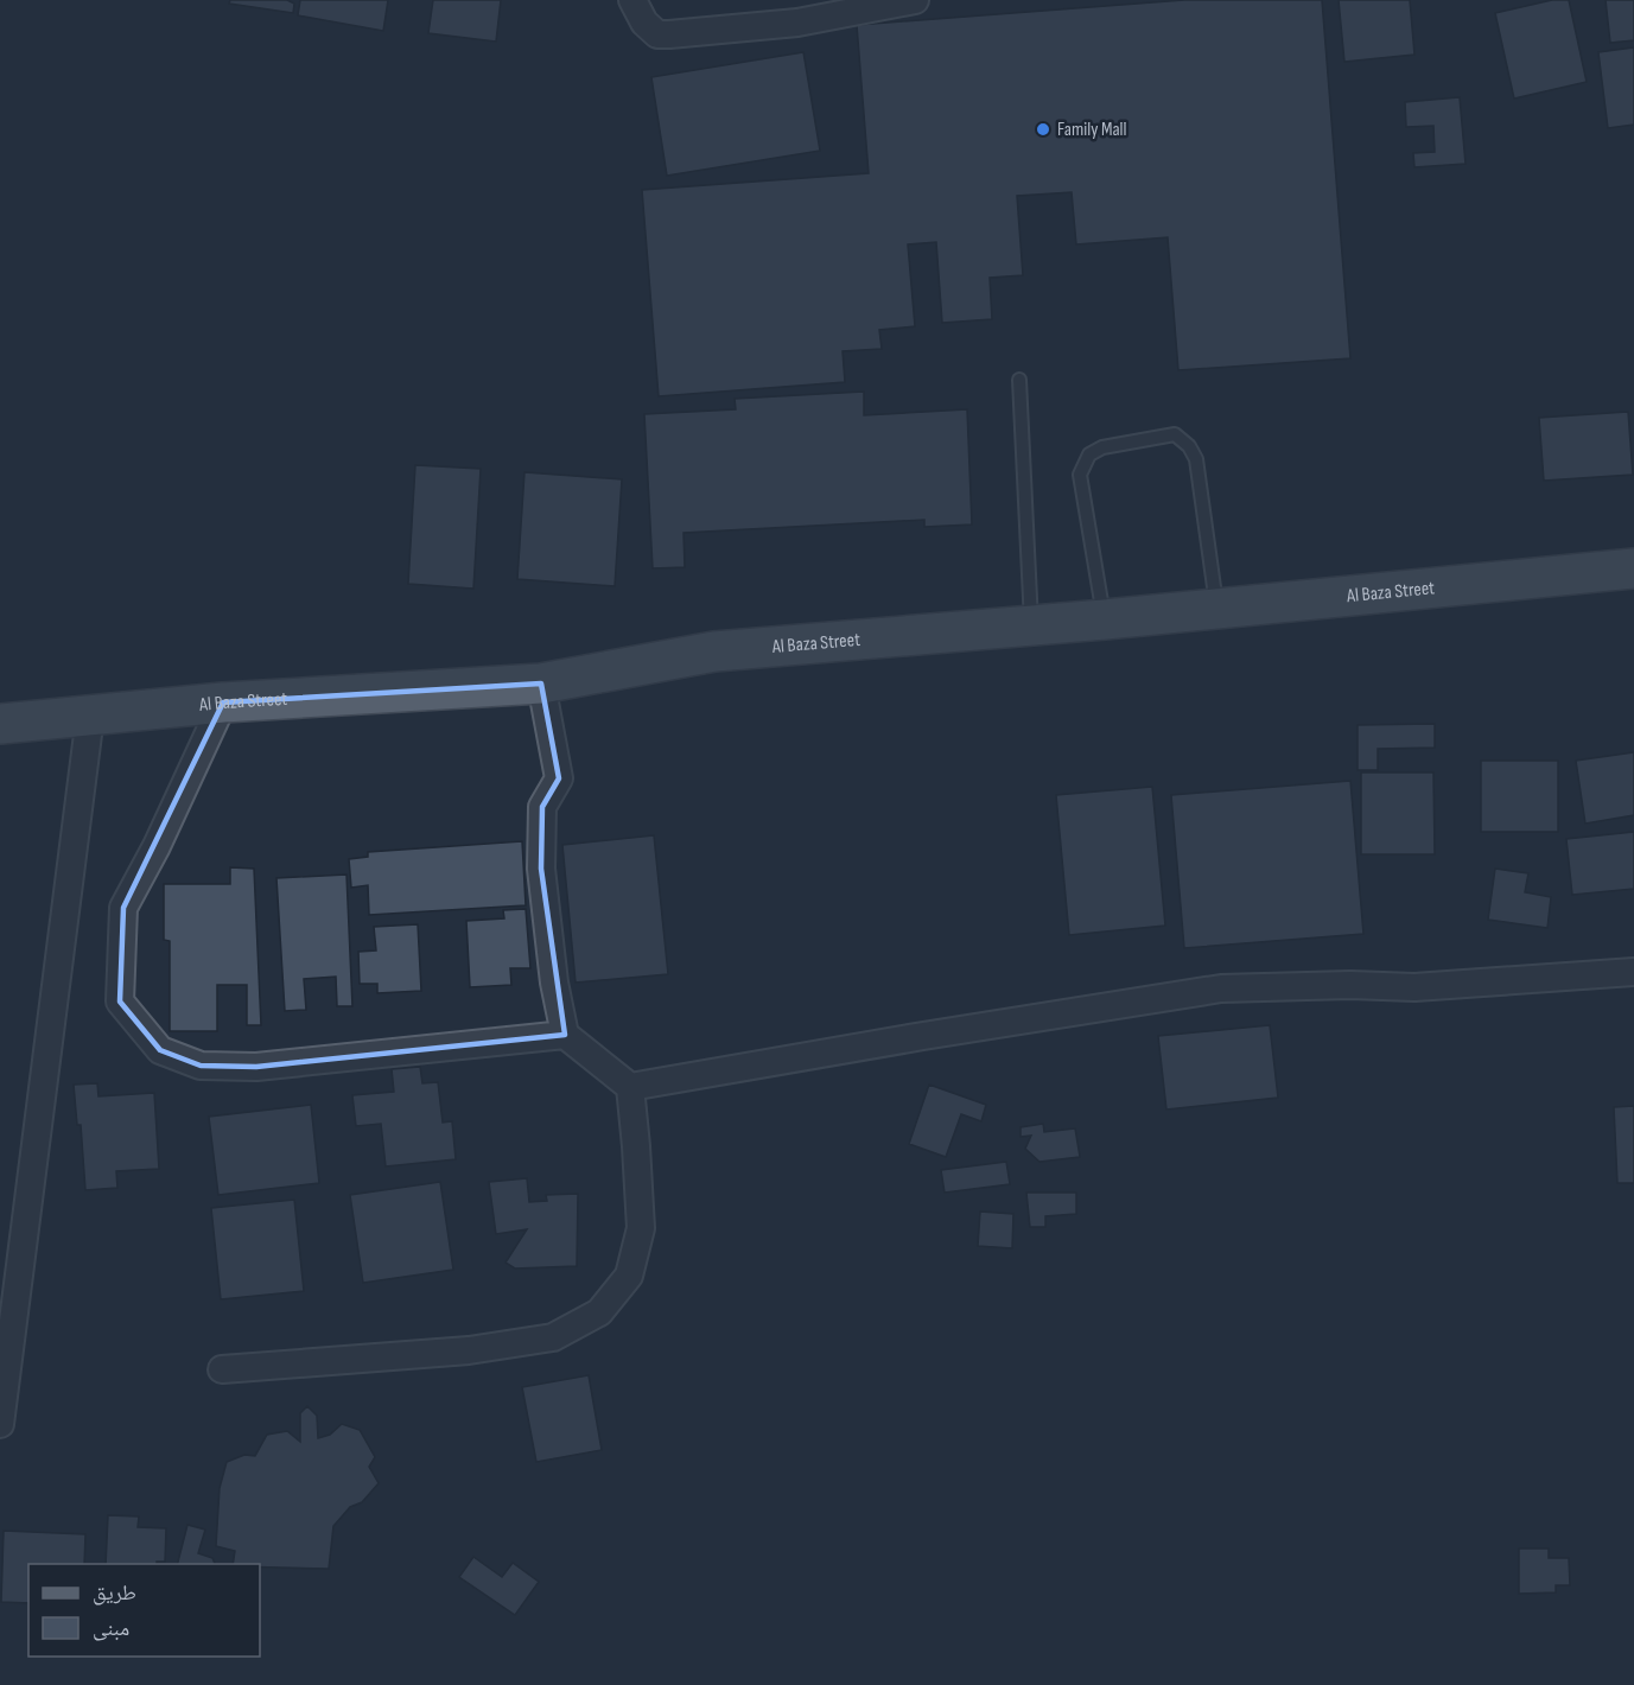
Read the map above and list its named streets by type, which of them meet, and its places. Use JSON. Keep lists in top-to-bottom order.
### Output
{
  "streets": {
    "main road": ["Al Baza Street"]
  },
  "places": ["Family Mall"],
  "legend": ["طريق", "مبنى"]
}
